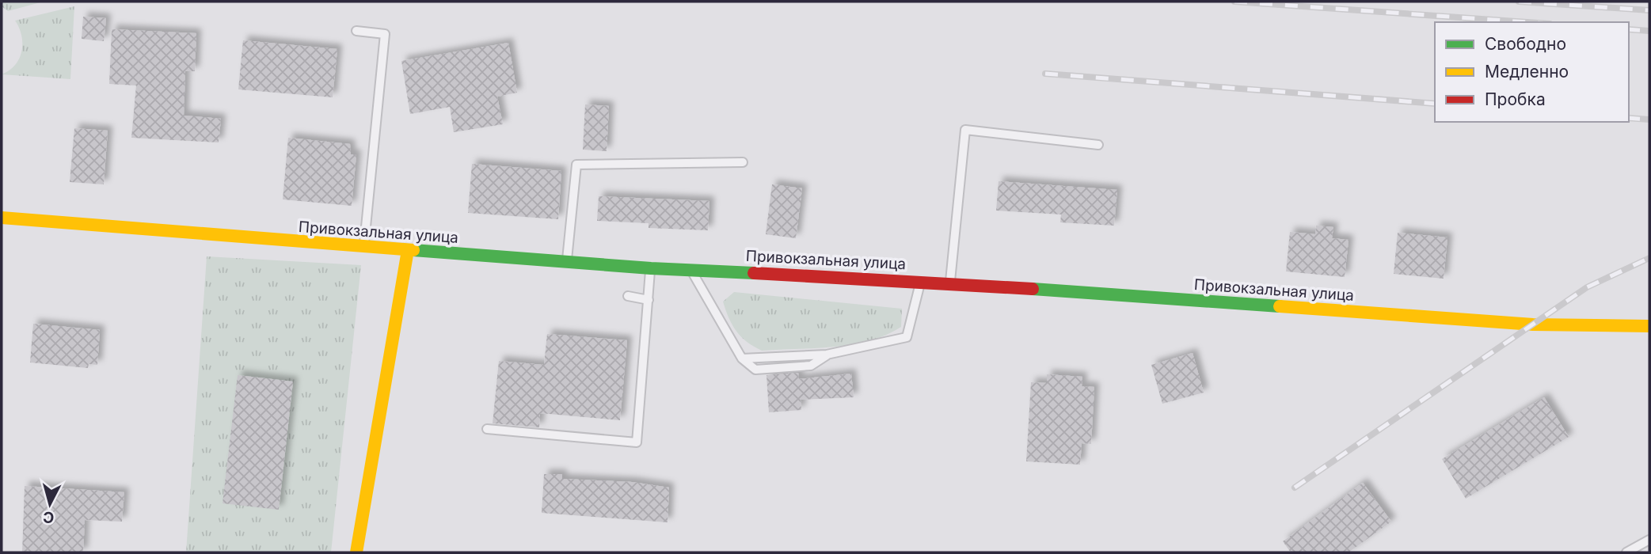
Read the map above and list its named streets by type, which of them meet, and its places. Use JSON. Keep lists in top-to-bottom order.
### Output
{
  "streets": {
    "street": ["Привокзальная улица"]
  },
  "legend": ["Свободно", "Медленно", "Пробка"],
  "north": "bottom"
}
